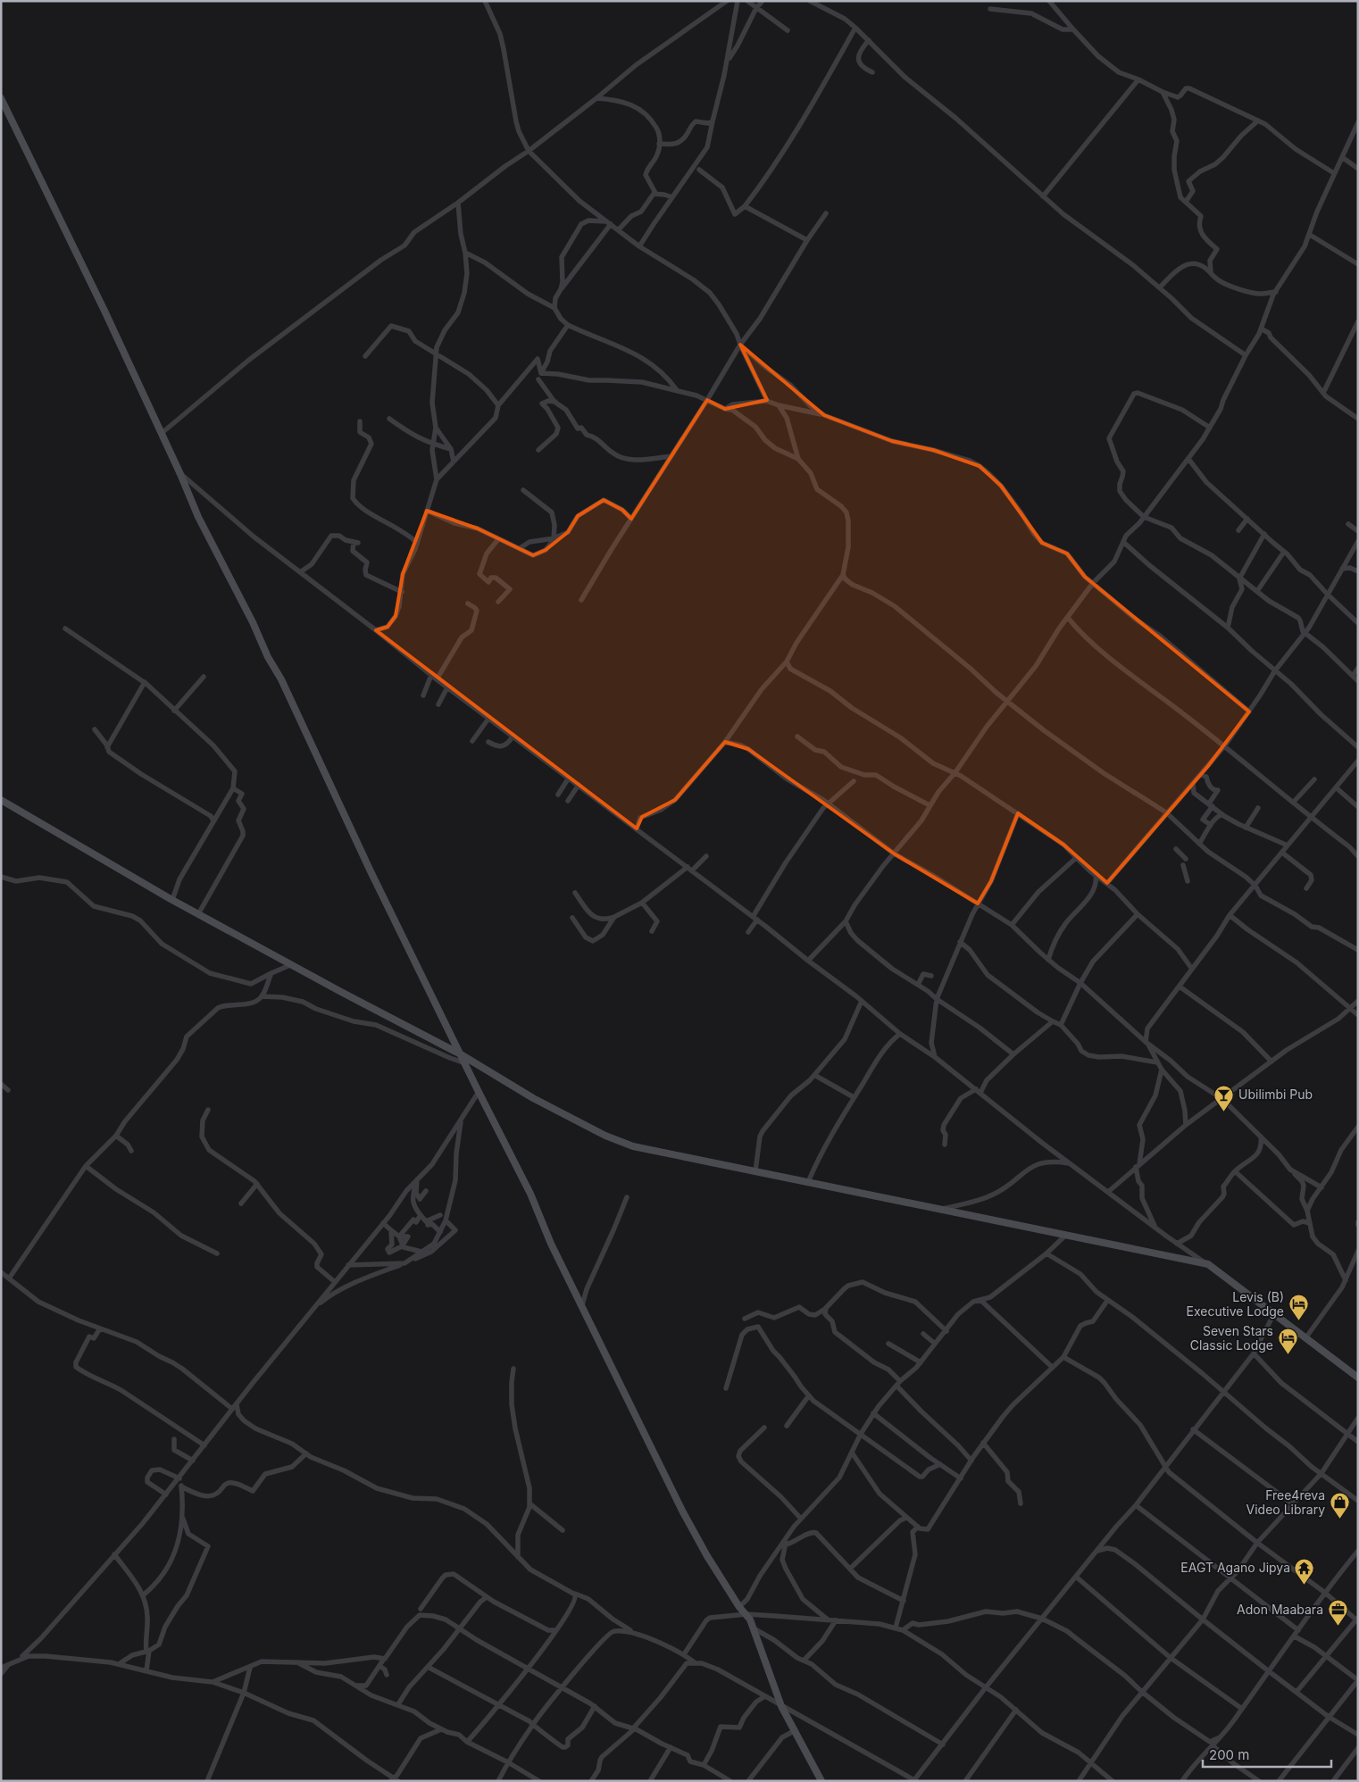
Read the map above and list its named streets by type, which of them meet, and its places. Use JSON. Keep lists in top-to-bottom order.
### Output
{
  "places": {
    "bar": ["Ubilimbi Pub"],
    "hotel": ["Levis (B) Executive Lodge", "Seven Stars Classic Lodge"],
    "shop": ["Free4reva Video Library"],
    "temple": ["EAGT Agano Jipya"],
    "office": ["Adon Maabara"]
  },
  "scale_bar": "200 m"
}
